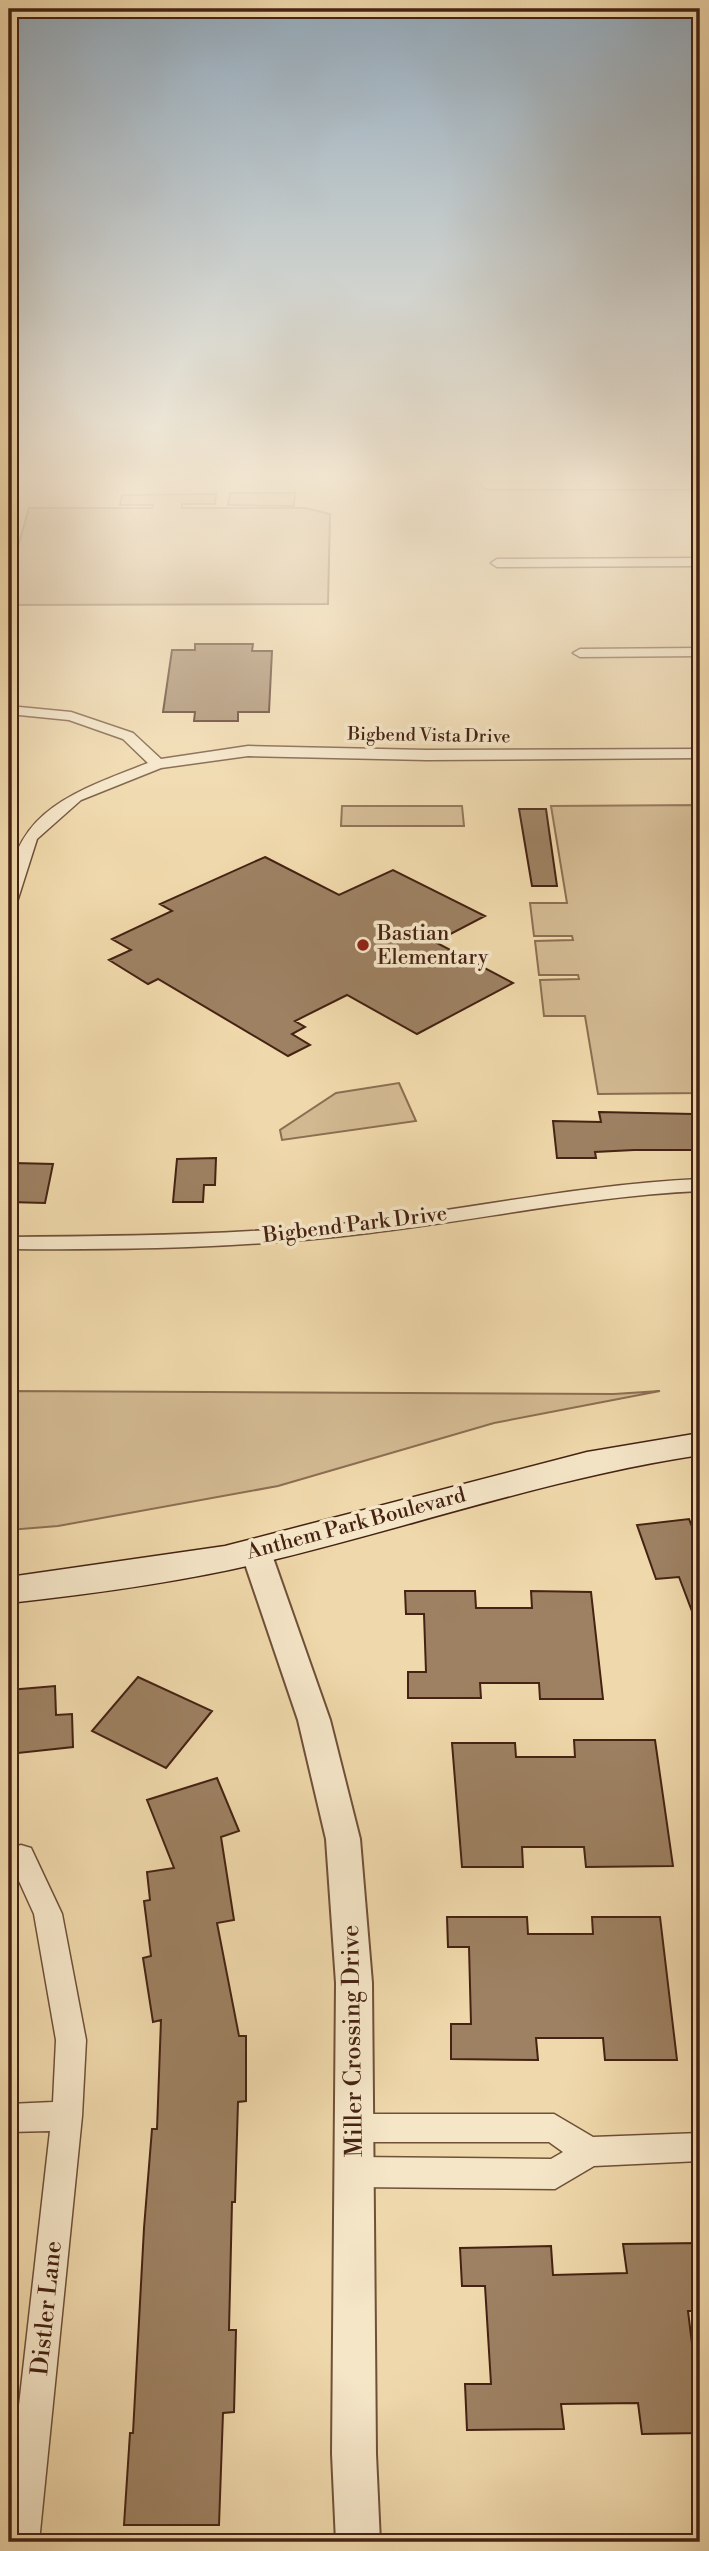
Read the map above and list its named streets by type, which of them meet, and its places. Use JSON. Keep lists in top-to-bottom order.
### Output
{
  "streets": {
    "main road": ["Anthem Park Boulevard"],
    "street": [
      "Bigbend Vista Drive",
      "Bigbend Park Drive",
      "Miller Crossing Drive",
      "Distler Lane"
    ]
  },
  "crossings": [
    ["Anthem Park Boulevard", "Miller Crossing Drive"]
  ],
  "places": ["Bastian Elementary"]
}
